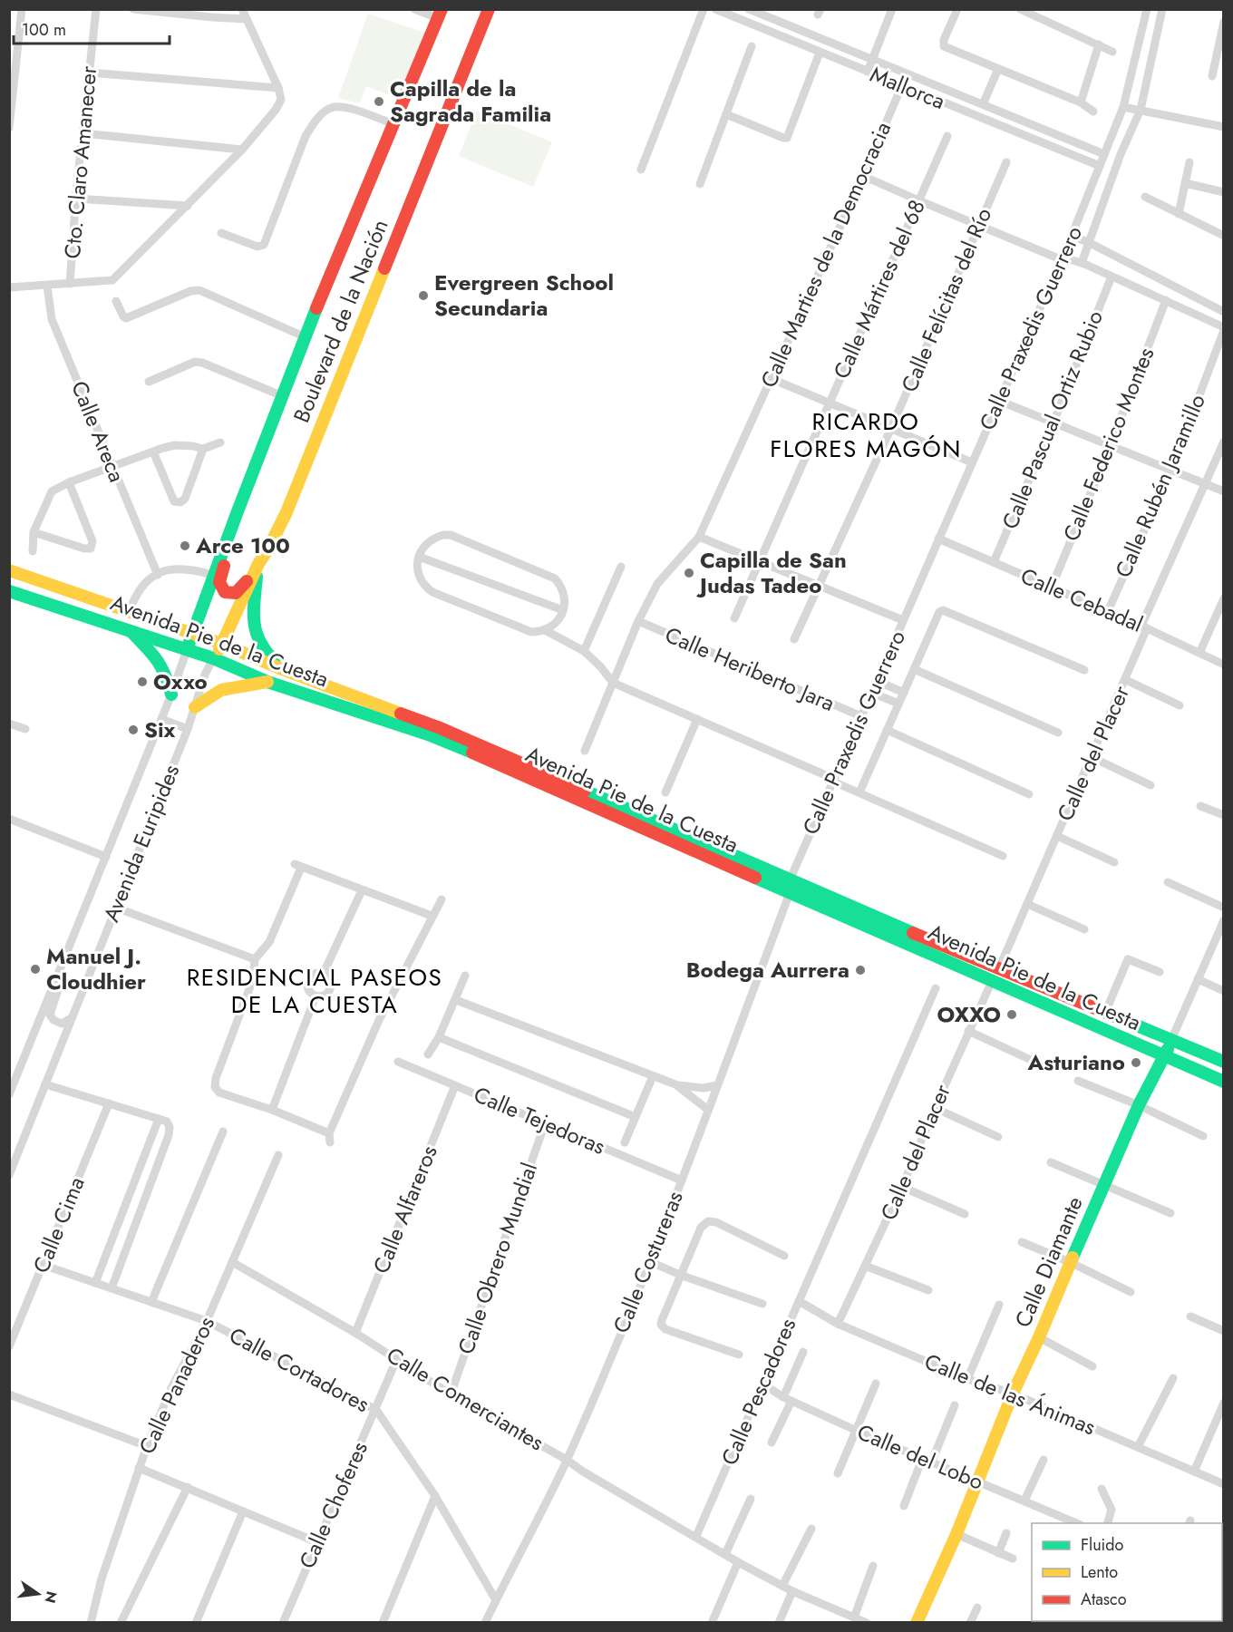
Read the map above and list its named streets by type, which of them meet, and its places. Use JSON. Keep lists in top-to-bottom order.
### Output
{
  "streets": {
    "main road": ["Boulevard de la Nación", "Avenida Pie de la Cuesta", "Calle Diamante"],
    "street": [
      "Mallorca",
      "Cto. Claro Amanecer",
      "Calle Marties de la Democracia",
      "Calle Mártires del 68",
      "Calle Felícitas del Río",
      "Calle Praxedis Guerrero",
      "Calle Pascual Ortiz Rubio",
      "Calle Areca",
      "Calle Federico Montes",
      "Calle Rubén Jaramillo",
      "Calle Cebadal",
      "Calle Heriberto Jara",
      "Calle del Placer",
      "Avenida Euripides",
      "Calle Tejedoras",
      "Calle Alfareros",
      "Calle Cima",
      "Calle Obrero Mundial",
      "Calle Costureras",
      "Calle Cortadores",
      "Calle Panaderos",
      "Calle Pescadores",
      "Calle de las Ánimas",
      "Calle Comerciantes",
      "Calle del Lobo",
      "Calle Choferes"
    ]
  },
  "crossings": [
    ["Mallorca", "Calle Marties de la Democracia"],
    ["Mallorca", "Calle Praxedis Guerrero"],
    ["Calle Marties de la Democracia", "Calle Heriberto Jara"],
    ["Boulevard de la Nación", "Avenida Pie de la Cuesta"],
    ["Boulevard de la Nación", "Avenida Euripides"],
    ["Calle Praxedis Guerrero", "Calle Cebadal"],
    ["Calle Praxedis Guerrero", "Avenida Pie de la Cuesta"],
    ["Calle Praxedis Guerrero", "Calle Heriberto Jara"],
    ["Calle Praxedis Guerrero", "Calle Costureras"],
    ["Calle Pascual Ortiz Rubio", "Calle Cebadal"],
    ["Calle Federico Montes", "Calle Cebadal"],
    ["Calle Rubén Jaramillo", "Calle Cebadal"],
    ["Calle Cebadal", "Calle del Placer"],
    ["Avenida Pie de la Cuesta", "Calle del Placer"],
    ["Avenida Pie de la Cuesta", "Avenida Euripides"],
    ["Avenida Pie de la Cuesta", "Calle Costureras"],
    ["Avenida Pie de la Cuesta", "Calle Diamante"],
    ["Calle del Placer", "Calle de las Ánimas"],
    ["Calle Tejedoras", "Calle Alfareros"],
    ["Calle Tejedoras", "Calle Obrero Mundial"],
    ["Calle Tejedoras", "Calle Costureras"],
    ["Calle Alfareros", "Calle Comerciantes"],
    ["Calle Cima", "Calle Cortadores"],
    ["Calle Obrero Mundial", "Calle Comerciantes"],
    ["Calle Costureras", "Calle Cortadores"],
    ["Calle Costureras", "Calle Comerciantes"],
    ["Calle Diamante", "Calle de las Ánimas"],
    ["Calle Diamante", "Calle del Lobo"],
    ["Calle Cortadores", "Calle Panaderos"],
    ["Calle Cortadores", "Calle Choferes"],
    ["Calle Panaderos", "Calle Comerciantes"],
    ["Calle Pescadores", "Calle de las Ánimas"],
    ["Calle Pescadores", "Calle Comerciantes"],
    ["Calle Pescadores", "Calle del Lobo"],
    ["Calle Comerciantes", "Calle Choferes"]
  ],
  "districts": ["RICARDO FLORES MAGÓN", "RESIDENCIAL PASEOS DE LA CUESTA"],
  "places": [
    "Capilla de la Sagrada Familia",
    "Evergreen School Secundaria",
    "Arce 100",
    "Capilla de San Judas Tadeo",
    "Oxxo",
    "Six",
    "Manuel J. Cloudhier",
    "Bodega Aurrera",
    "OXXO",
    "Asturiano"
  ],
  "legend": ["Fluido", "Lento", "Atasco"],
  "scale_bar": "100 m",
  "north": "right"
}
